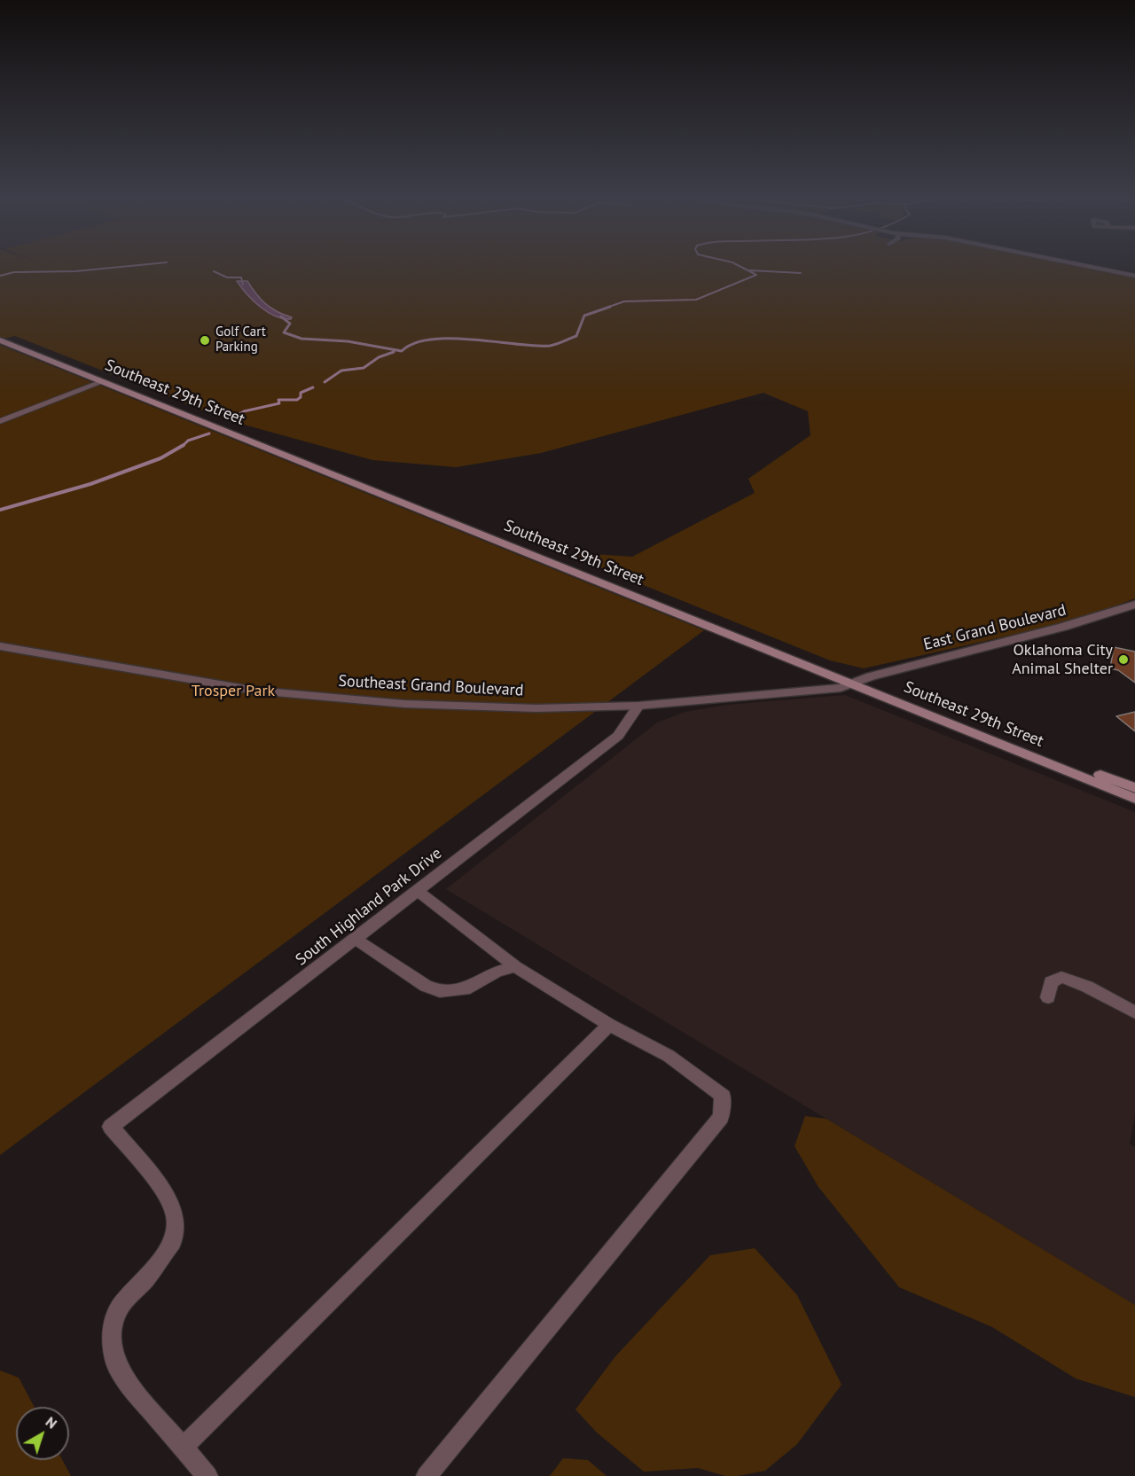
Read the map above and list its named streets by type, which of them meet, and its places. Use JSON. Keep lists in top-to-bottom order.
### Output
{
  "streets": {
    "main road": ["Southeast 29th Street"],
    "street": ["East Grand Boulevard", "Southeast Grand Boulevard", "South Highland Park Drive"]
  },
  "crossings": [
    ["Southeast 29th Street", "East Grand Boulevard"],
    ["Southeast 29th Street", "Southeast Grand Boulevard"],
    ["East Grand Boulevard", "Southeast Grand Boulevard"],
    ["Southeast Grand Boulevard", "South Highland Park Drive"]
  ],
  "parks": ["Trosper Park"],
  "places": ["Golf Cart Parking", "Oklahoma City Animal Shelter"],
  "north": "top right"
}
